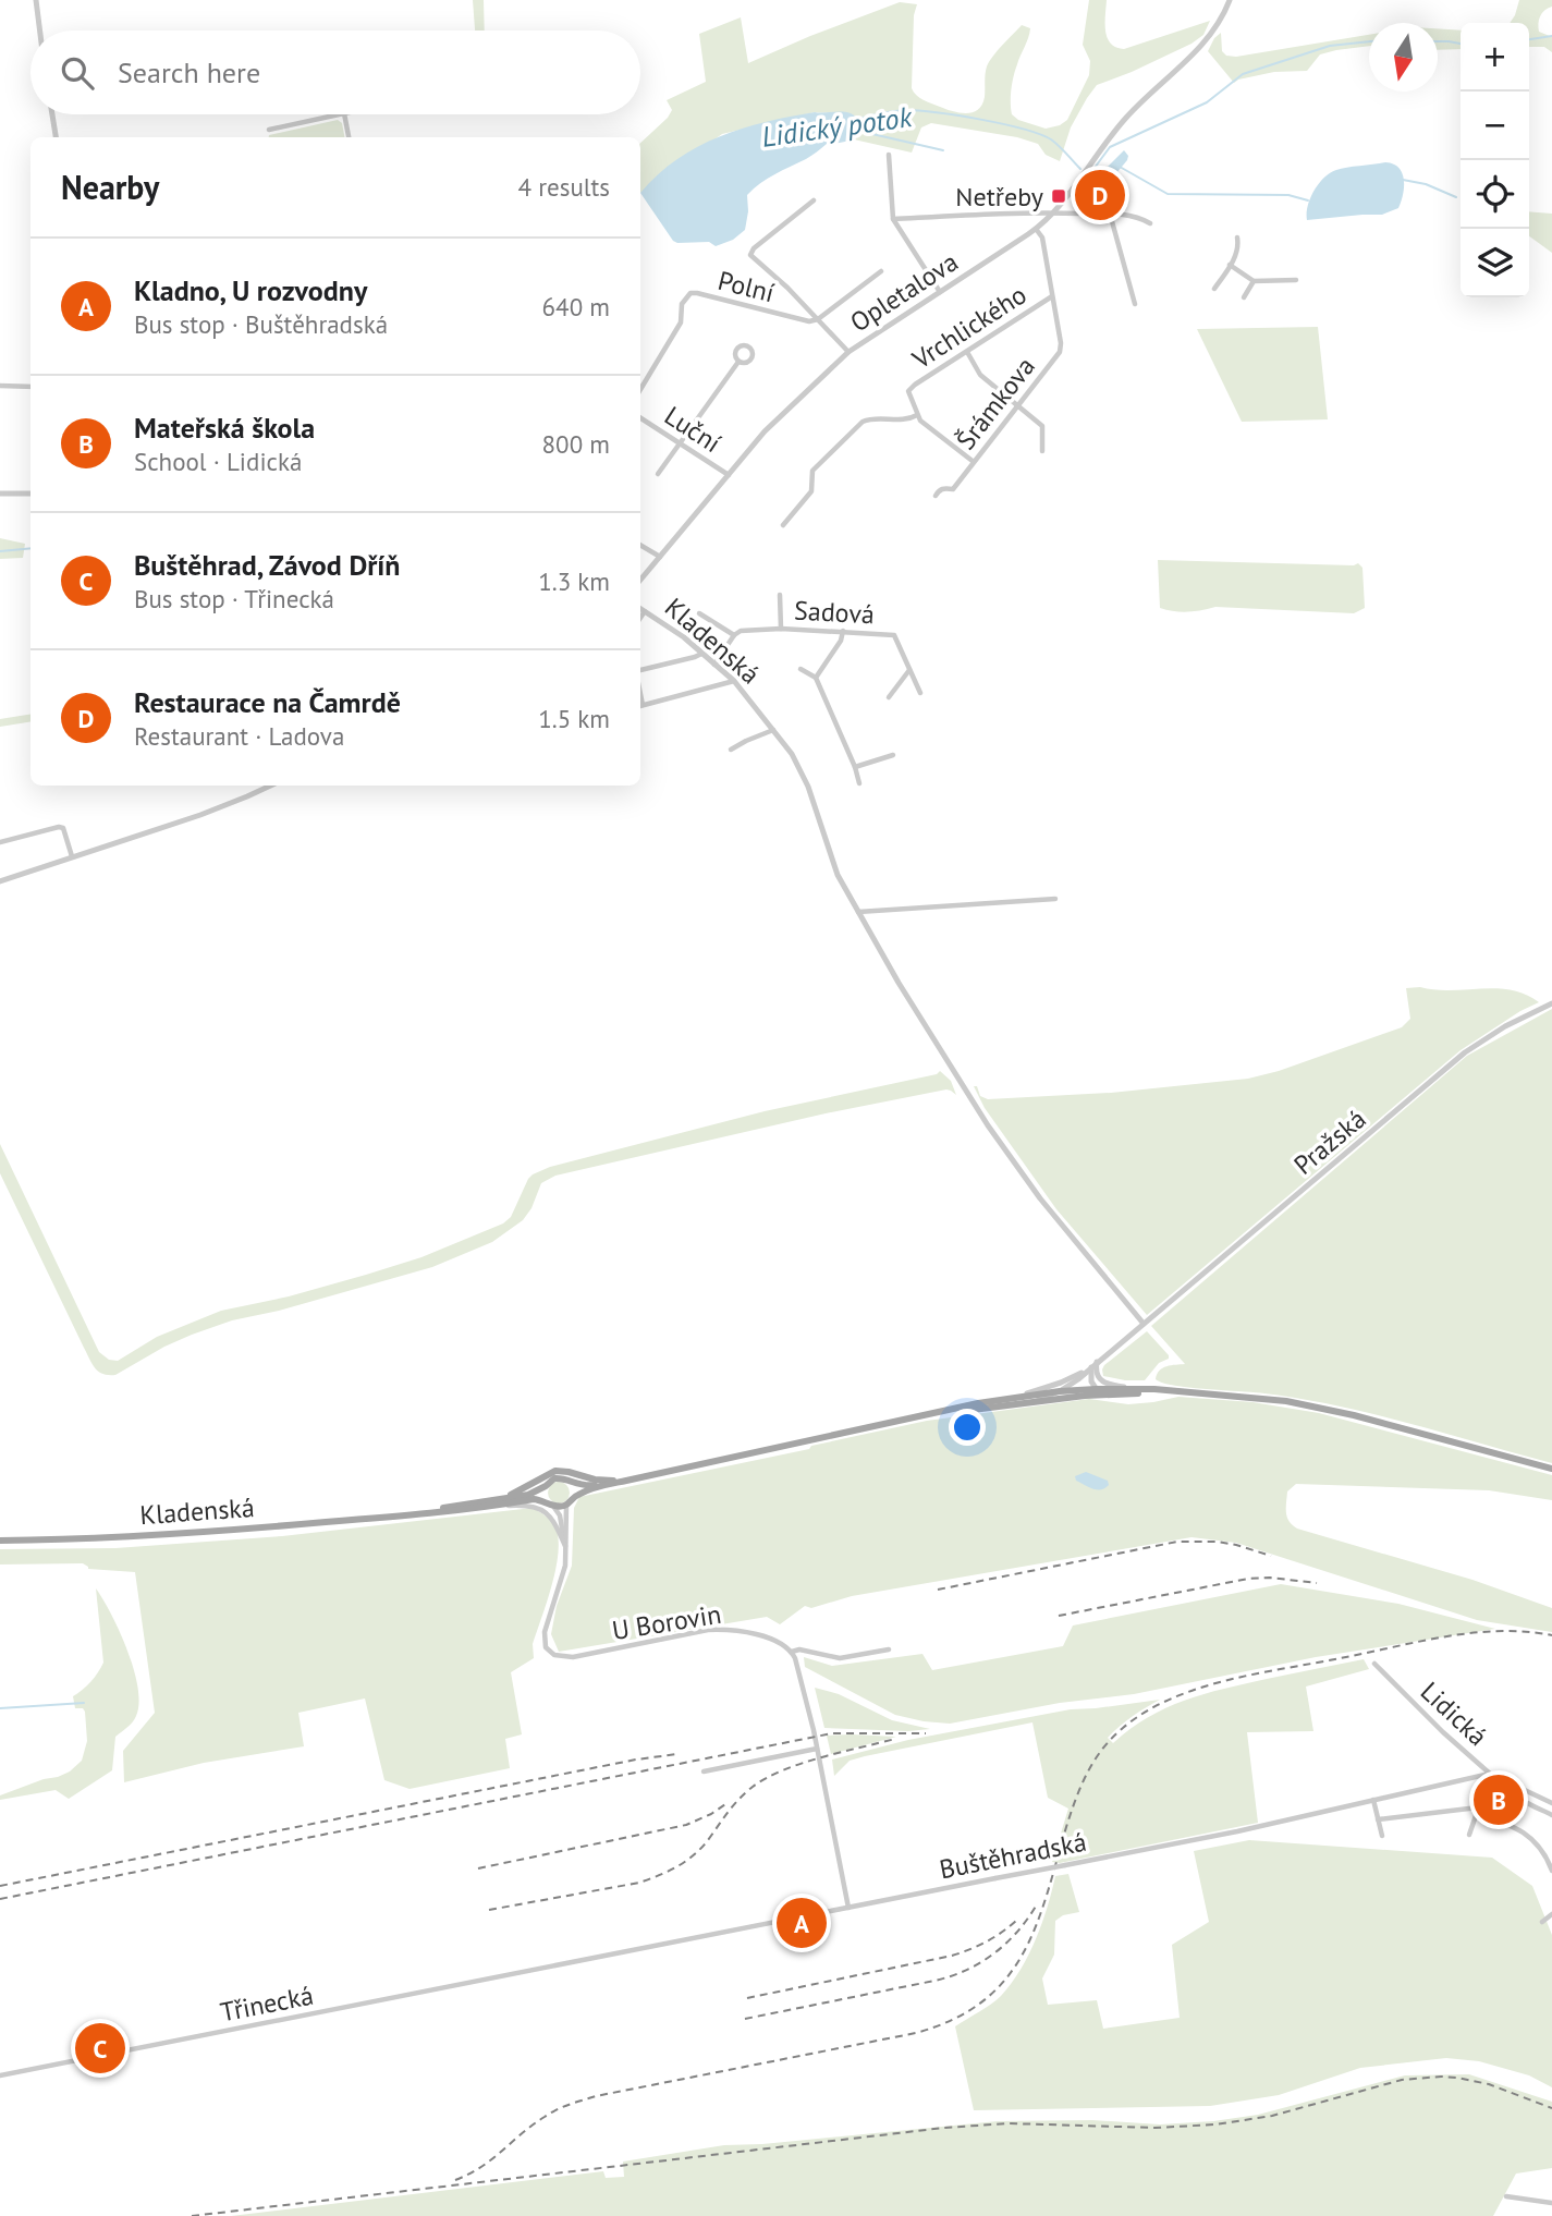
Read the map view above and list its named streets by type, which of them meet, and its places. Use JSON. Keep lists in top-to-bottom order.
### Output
{
  "streets": {
    "main road": ["Kladenská"],
    "street": [
      "Polní",
      "Opletalova",
      "Vrchlického",
      "Šrámkova",
      "Luční",
      "Sadová",
      "Pražská",
      "U Borovin",
      "Lidická",
      "Buštěhradská",
      "Třinecká"
    ]
  },
  "crossings": [
    ["Opletalova", "Šrámkova"],
    ["Opletalova", "Luční"],
    ["Vrchlického", "Šrámkova"],
    ["Kladenská", "Pražská"],
    ["Lidická", "Buštěhradská"],
    ["Buštěhradská", "Třinecká"]
  ],
  "water": ["Lidický potok"],
  "places": {
    "transit": ["Netřeby"]
  },
  "north": "bottom",
  "page": {
    "map_buttons": ["+", "−"],
    "search": "Search here",
    "heading": ["Nearby", "4 results"],
    "pins": [
      "D",
      "B",
      "A",
      "C"
    ],
    "list": [
      {
        "mark": "A",
        "name": "Kladno, U rozvodny",
        "note": "Bus stop · Buštěhradská",
        "value": "640 m"
      },
      {
        "mark": "B",
        "name": "Mateřská škola",
        "note": "School · Lidická",
        "value": "800 m"
      },
      {
        "mark": "C",
        "name": "Buštěhrad, Závod Dříň",
        "note": "Bus stop · Třinecká",
        "value": "1.3 km"
      },
      {
        "mark": "D",
        "name": "Restaurace na Čamrdě",
        "note": "Restaurant · Ladova",
        "value": "1.5 km"
      }
    ]
  }
}
